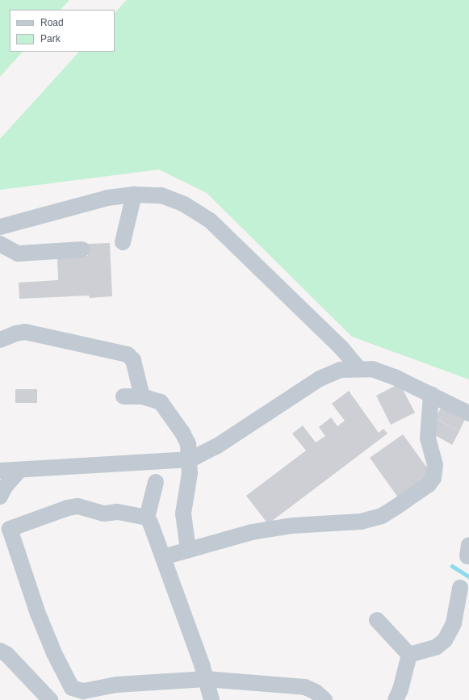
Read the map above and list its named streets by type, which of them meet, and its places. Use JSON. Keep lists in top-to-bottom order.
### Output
{
  "legend": ["Road", "Park"]
}
